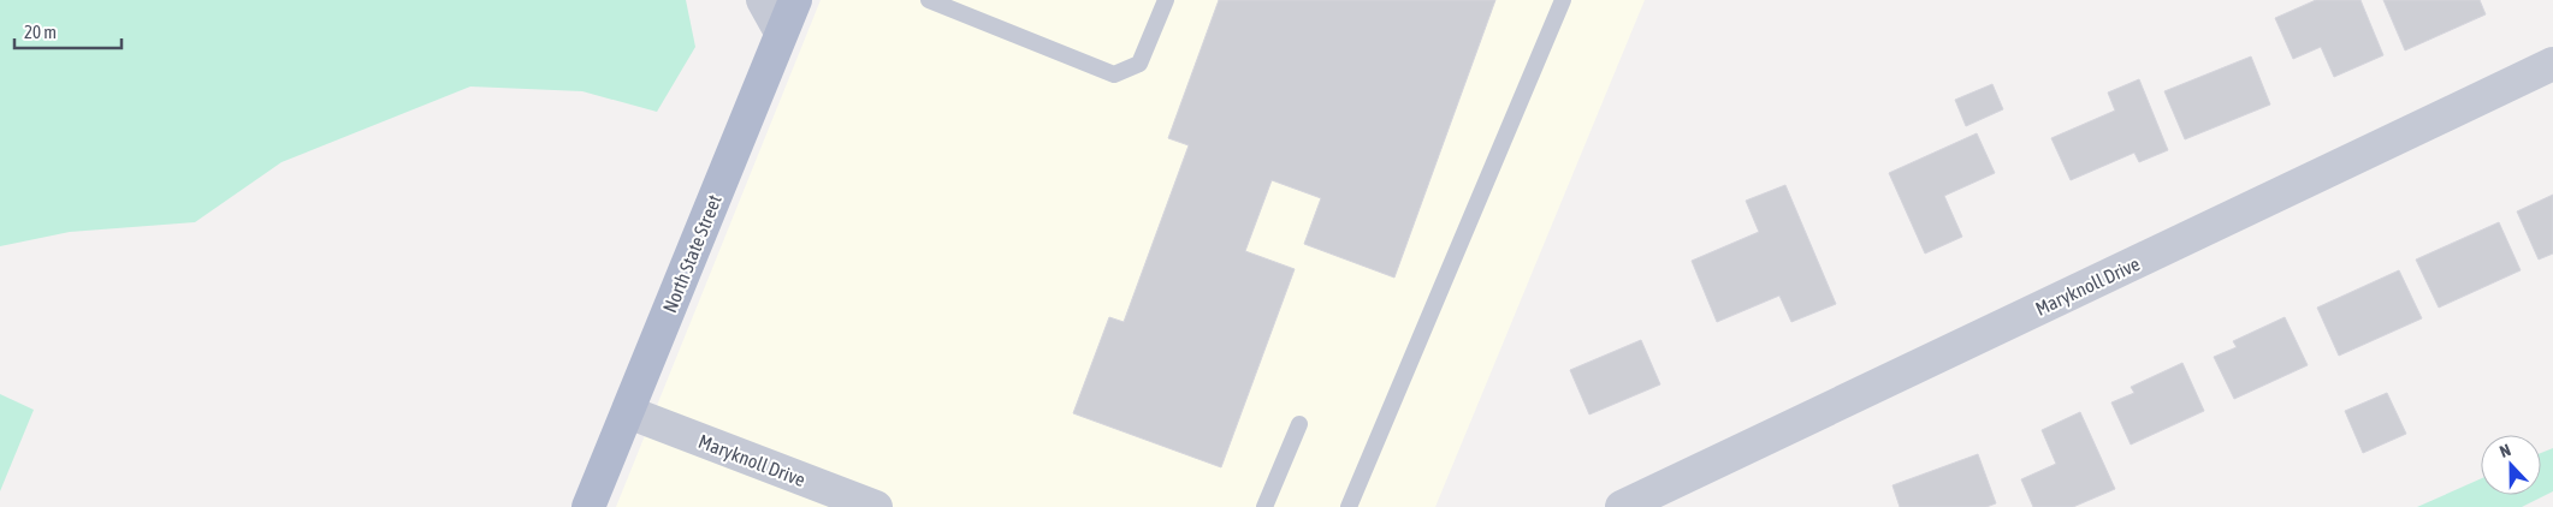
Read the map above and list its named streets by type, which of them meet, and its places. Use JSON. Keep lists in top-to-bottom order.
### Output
{
  "streets": {
    "main road": ["North State Street"],
    "street": ["Maryknoll Drive"]
  },
  "crossings": [
    ["North State Street", "Maryknoll Drive"]
  ],
  "scale_bar": "20 m",
  "north": "top"
}
